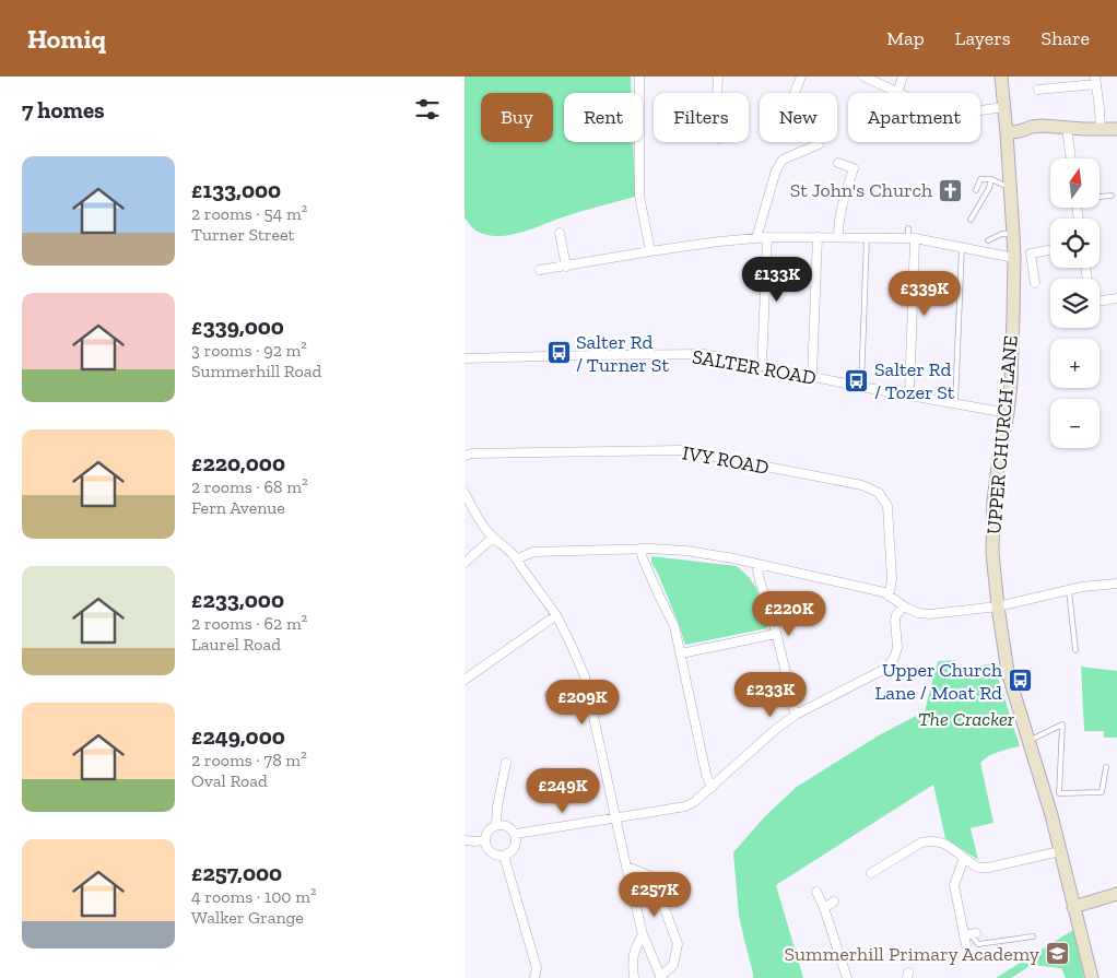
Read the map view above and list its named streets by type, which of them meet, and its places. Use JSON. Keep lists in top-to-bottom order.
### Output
{
  "streets": {
    "main road": ["UPPER CHURCH LANE"],
    "street": ["SALTER ROAD", "IVY ROAD"]
  },
  "crossings": [
    ["SALTER ROAD", "UPPER CHURCH LANE"]
  ],
  "parks": ["The Cracker"],
  "places": {
    "church": ["St John's Church"],
    "bus stop": ["Salter Rd / Turner St", "Salter Rd / Tozer St", "Upper Church Lane / Moat Rd"],
    "school or university": ["Summerhill Primary Academy"]
  },
  "north": "top",
  "page": {
    "header": "Homiq",
    "nav": ["Map", "Layers", "Share"],
    "heading": "7 homes",
    "chip": [
      "Buy",
      "Rent",
      "Filters",
      "New",
      "Apartment"
    ],
    "list": [
      {
        "name": "£133,000",
        "note": "2 rooms · 54 m² · Turner Street"
      },
      {
        "name": "£339,000",
        "note": "3 rooms · 92 m² · Summerhill Road"
      },
      {
        "name": "£220,000",
        "note": "2 rooms · 68 m² · Fern Avenue"
      },
      {
        "name": "£233,000",
        "note": "2 rooms · 62 m² · Laurel Road"
      },
      {
        "name": "£249,000",
        "note": "2 rooms · 78 m² · Oval Road"
      },
      {
        "name": "£257,000",
        "note": "4 rooms · 100 m² · Walker Grange"
      }
    ],
    "map_buttons": ["+", "−"],
    "price": [
      "£133K",
      "£339K",
      "£220K",
      "£233K",
      "£209K",
      "£249K",
      "£257K"
    ]
  }
}
